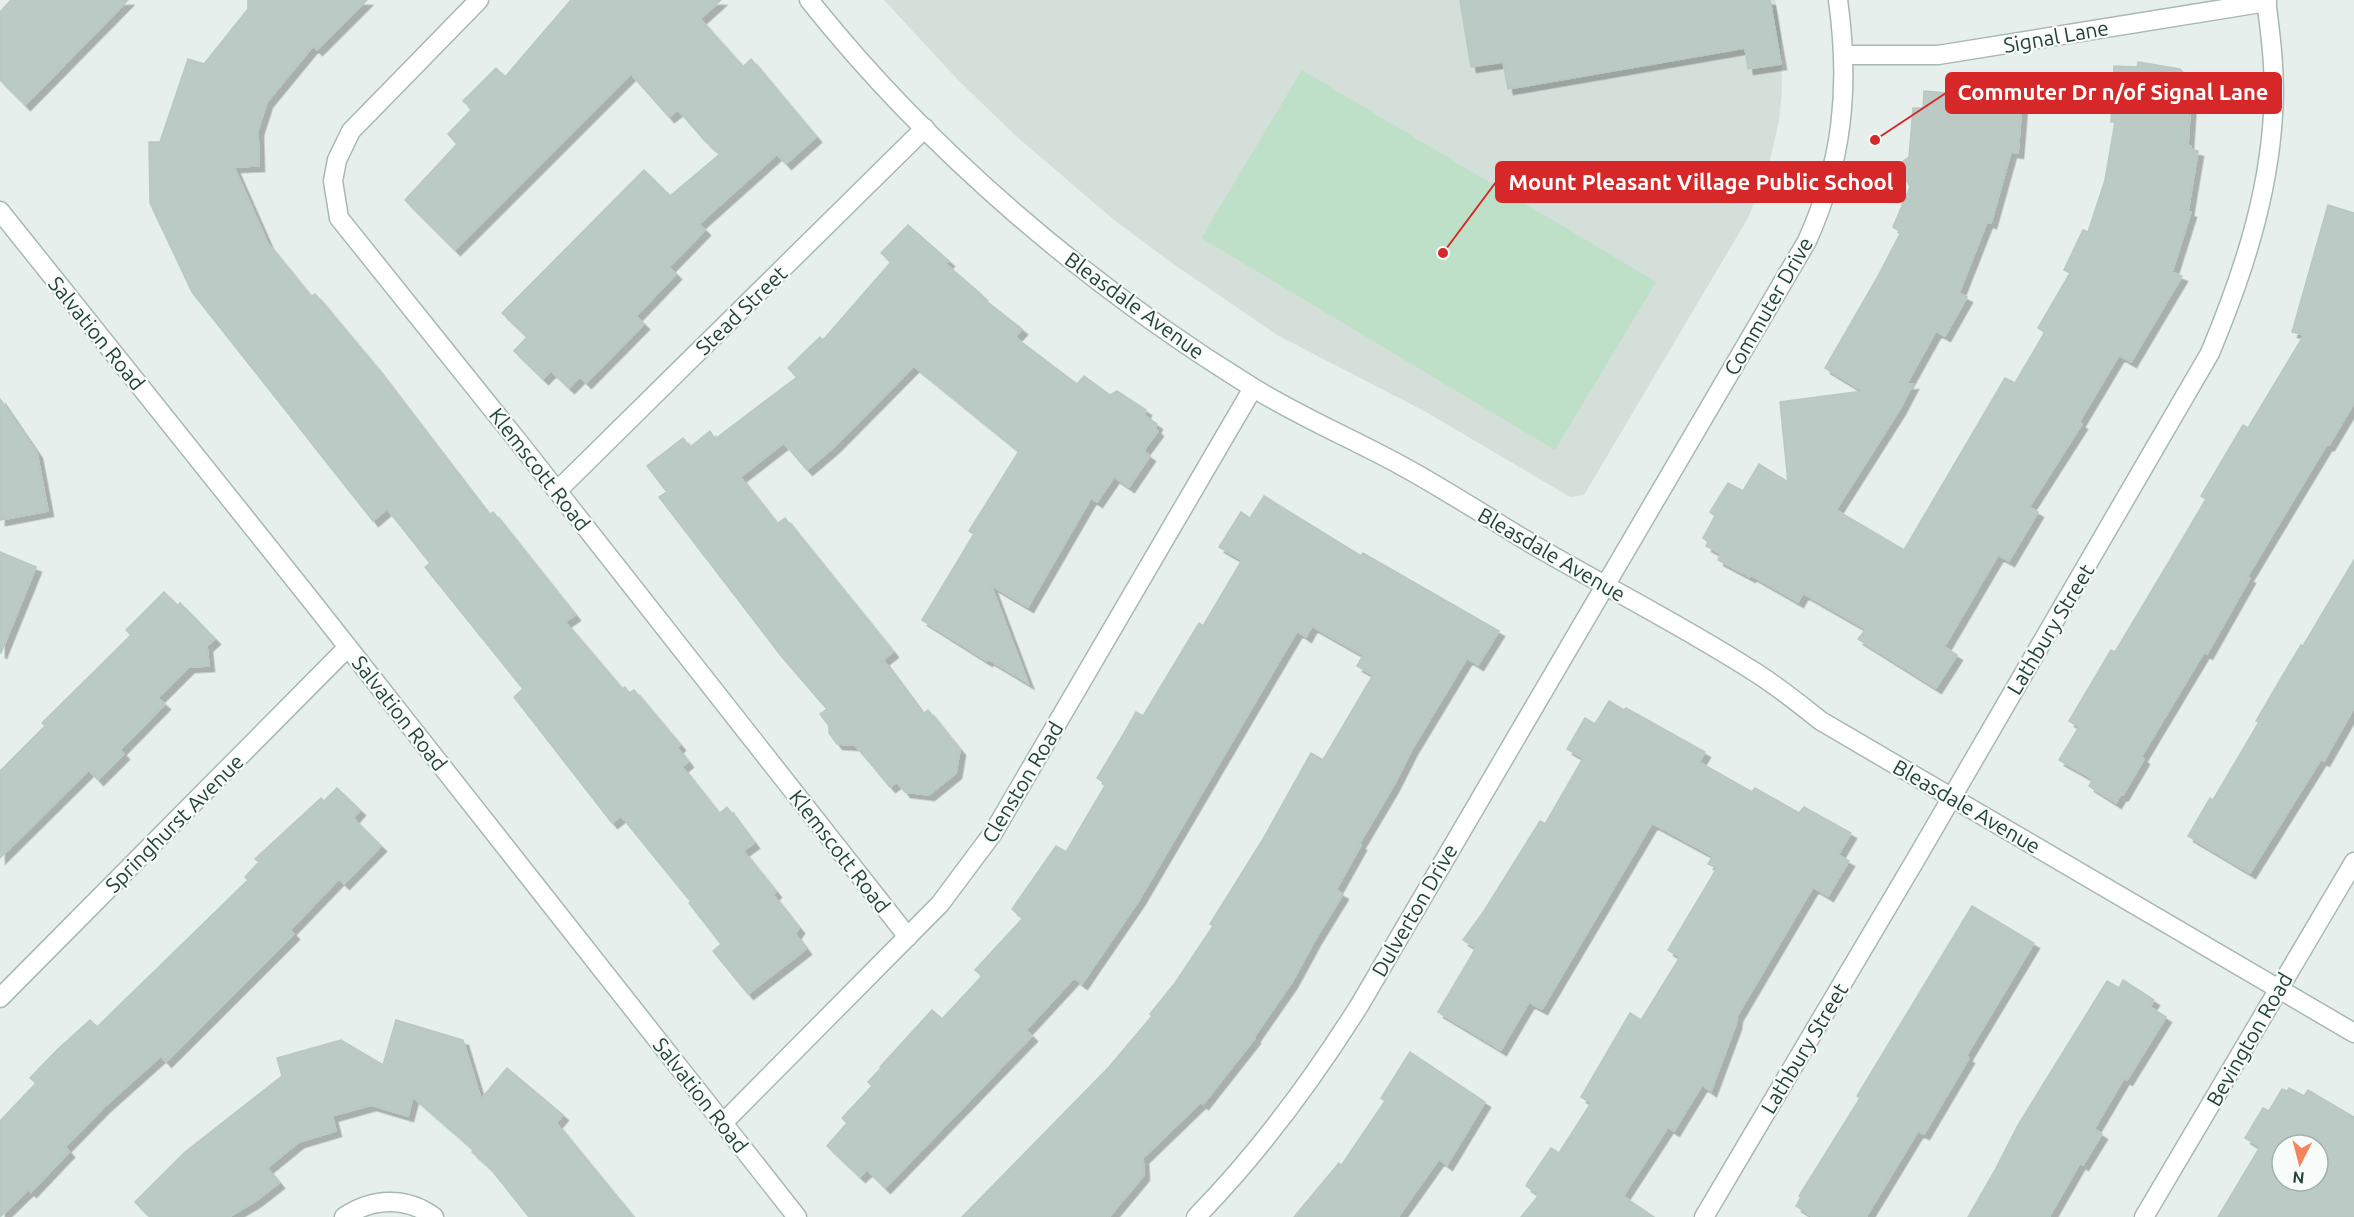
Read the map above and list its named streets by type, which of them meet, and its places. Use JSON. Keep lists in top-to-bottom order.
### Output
{
  "streets": {
    "street": [
      "Signal Lane",
      "Bleasdale Avenue",
      "Commuter Drive",
      "Stead Street",
      "Salvation Road",
      "Klemscott Road",
      "Lathbury Street",
      "Clenston Road",
      "Springhurst Avenue",
      "Dulverton Drive",
      "Bevington Road"
    ]
  },
  "crossings": [
    ["Signal Lane", "Commuter Drive"],
    ["Signal Lane", "Lathbury Street"],
    ["Bleasdale Avenue", "Commuter Drive"],
    ["Bleasdale Avenue", "Stead Street"],
    ["Bleasdale Avenue", "Lathbury Street"],
    ["Bleasdale Avenue", "Clenston Road"],
    ["Bleasdale Avenue", "Dulverton Drive"],
    ["Bleasdale Avenue", "Bevington Road"],
    ["Commuter Drive", "Dulverton Drive"],
    ["Stead Street", "Klemscott Road"],
    ["Salvation Road", "Clenston Road"],
    ["Salvation Road", "Springhurst Avenue"],
    ["Klemscott Road", "Clenston Road"]
  ],
  "places": ["Commuter Dr n/of Signal Lane", "Mount Pleasant Village Public School"],
  "north": "bottom"
}
